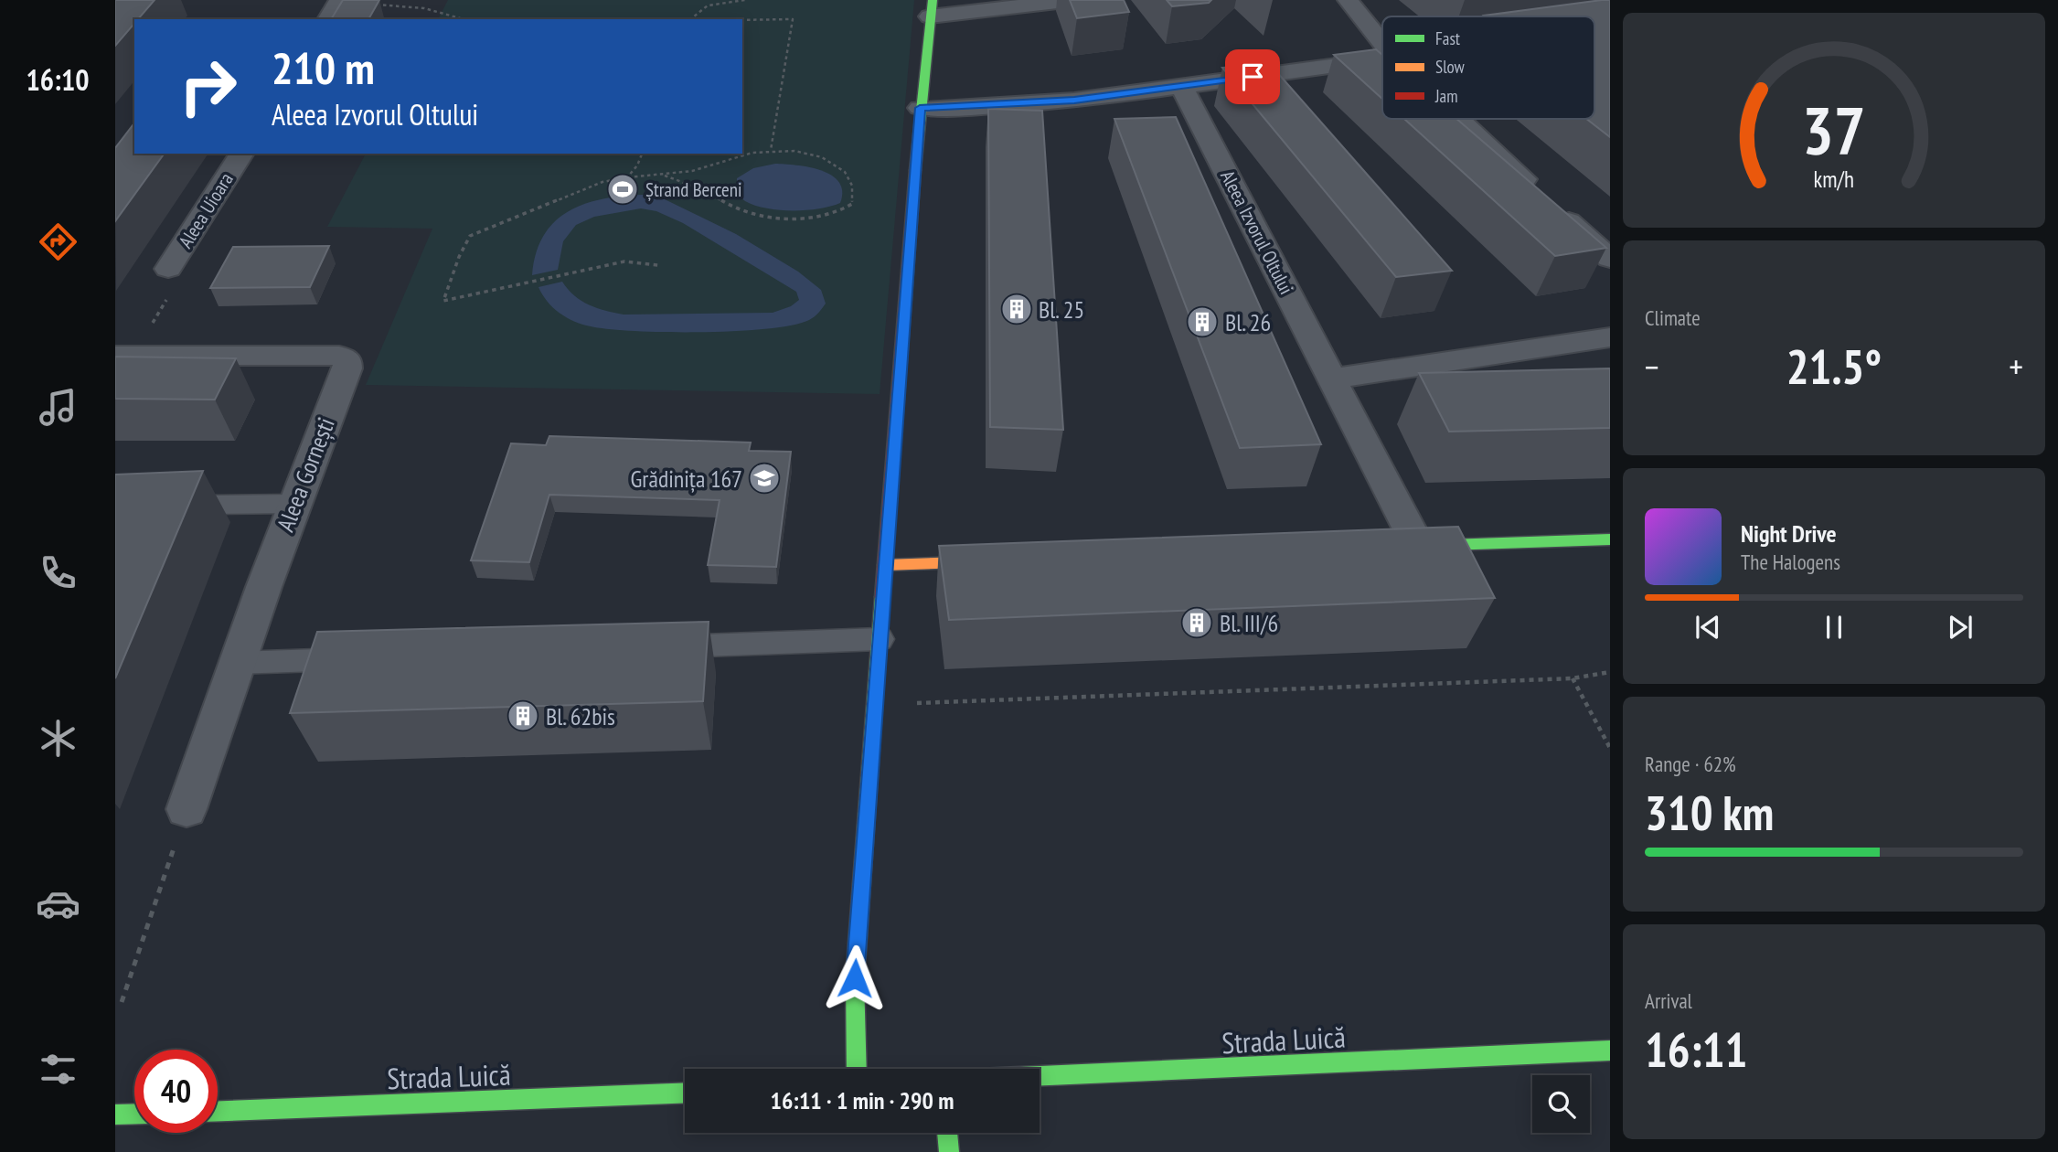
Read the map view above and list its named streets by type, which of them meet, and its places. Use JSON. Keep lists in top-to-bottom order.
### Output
{
  "streets": {
    "street": [
      "Aleea Uioara",
      "Aleea Izvorul Oltului",
      "Aleea Gornești",
      "Strada Luică"
    ]
  },
  "places": {
    "sports": ["Ștrand Berceni"],
    "building": [
      "Bl. 25",
      "Bl. 26",
      "Bl. III/6",
      "Bl. 62bis"
    ],
    "school or university": ["Grădinița 167"]
  },
  "legend": ["Fast", "Slow", "Jam"],
  "page": {
    "tabs": "16:10",
    "turn": ["210 m", "Aleea Izvorul Oltului"],
    "tile": [
      "Climate",
      ["Range · 62%", "310 km"],
      ["Arrival", "16:11"]
    ],
    "heat": ["−", "21.5°", "+"],
    "song": ["Night Drive", "The Halogens"],
    "limit": "40",
    "trip": "16:11 · 1 min · 290 m",
    "gauge": ["37", "km/h"]
  }
}
